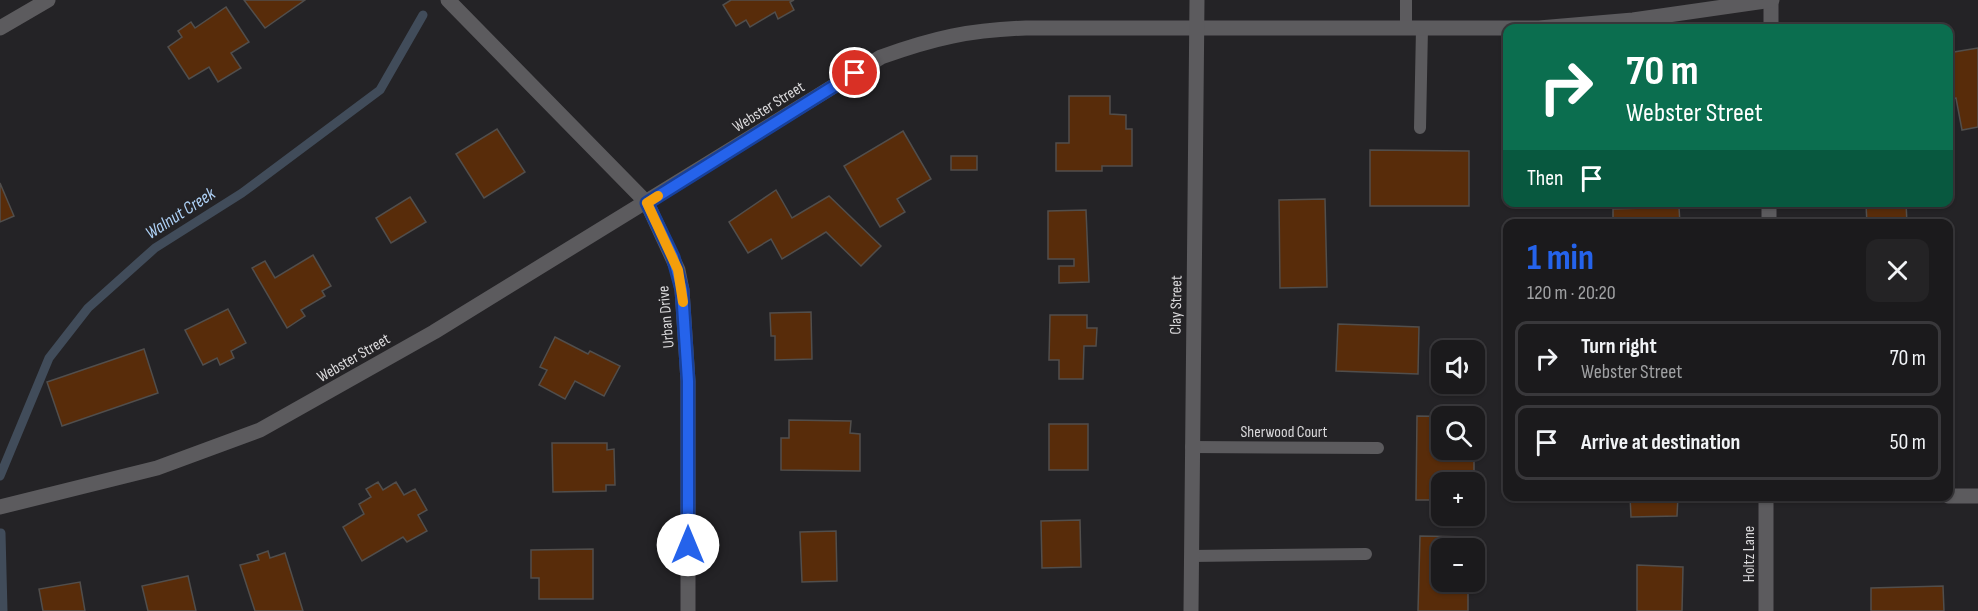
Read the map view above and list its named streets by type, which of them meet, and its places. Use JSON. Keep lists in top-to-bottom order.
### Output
{
  "streets": {
    "street": [
      "Webster Street",
      "Clay Street",
      "Urban Drive",
      "Holtz Lane"
    ],
    "lane": ["Sherwood Court"]
  },
  "crossings": [
    ["Webster Street", "Clay Street"],
    ["Webster Street", "Urban Drive"],
    ["Clay Street", "Sherwood Court"]
  ],
  "water": ["Walnut Creek"],
  "page": {
    "turn": ["70 m", "Webster Street"],
    "then": "Then",
    "heading": ["1 min", "120 m · 20:20"],
    "list": [
      {
        "name": "Turn right",
        "note": "Webster Street",
        "value": "70 m"
      },
      {
        "name": "Arrive at destination",
        "value": "50 m"
      }
    ],
    "map_buttons": ["+", "−"]
  }
}
